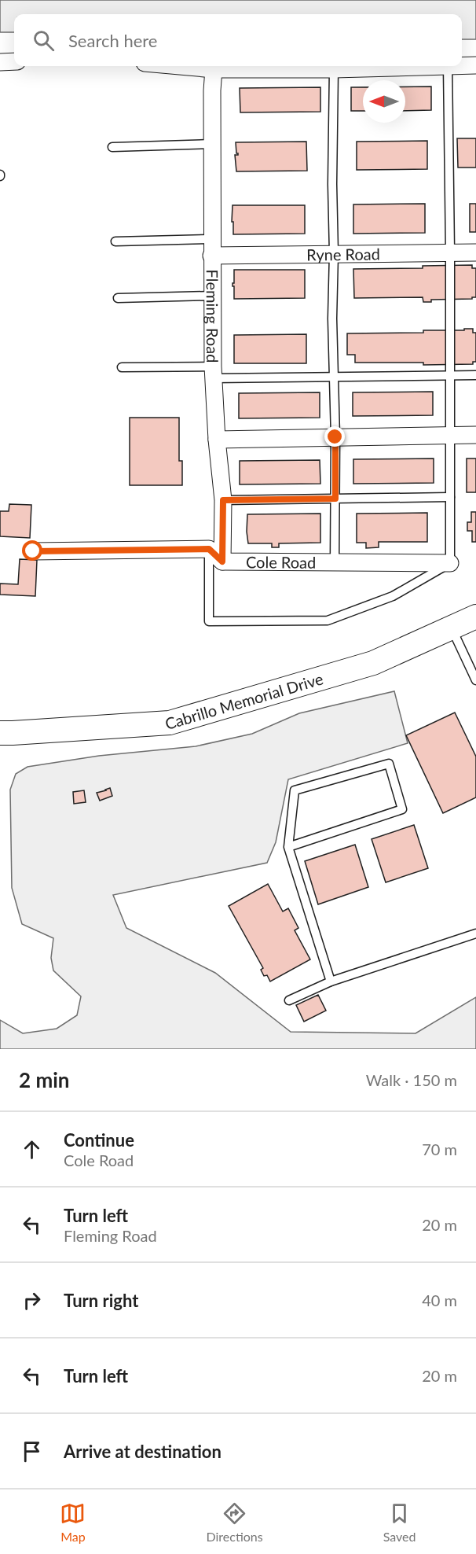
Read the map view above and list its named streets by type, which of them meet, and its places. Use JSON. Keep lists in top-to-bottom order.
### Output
{
  "streets": {
    "main road": ["Cabrillo Memorial Drive"],
    "street": ["Ryne Road", "Fleming Road", "Cole Road"]
  },
  "crossings": [
    ["Ryne Road", "Fleming Road"],
    ["Fleming Road", "Cole Road"]
  ],
  "north": "left",
  "page": {
    "search": "Search here",
    "heading": ["2 min", "Walk · 150 m"],
    "list": [
      ["Continue", "Cole Road", "70 m"],
      ["Turn left", "Fleming Road", "20 m"],
      ["Turn right", "40 m"],
      ["Turn left", "20 m"],
      "Arrive at destination"
    ],
    "nav": ["Map", "Directions", "Saved"]
  }
}
